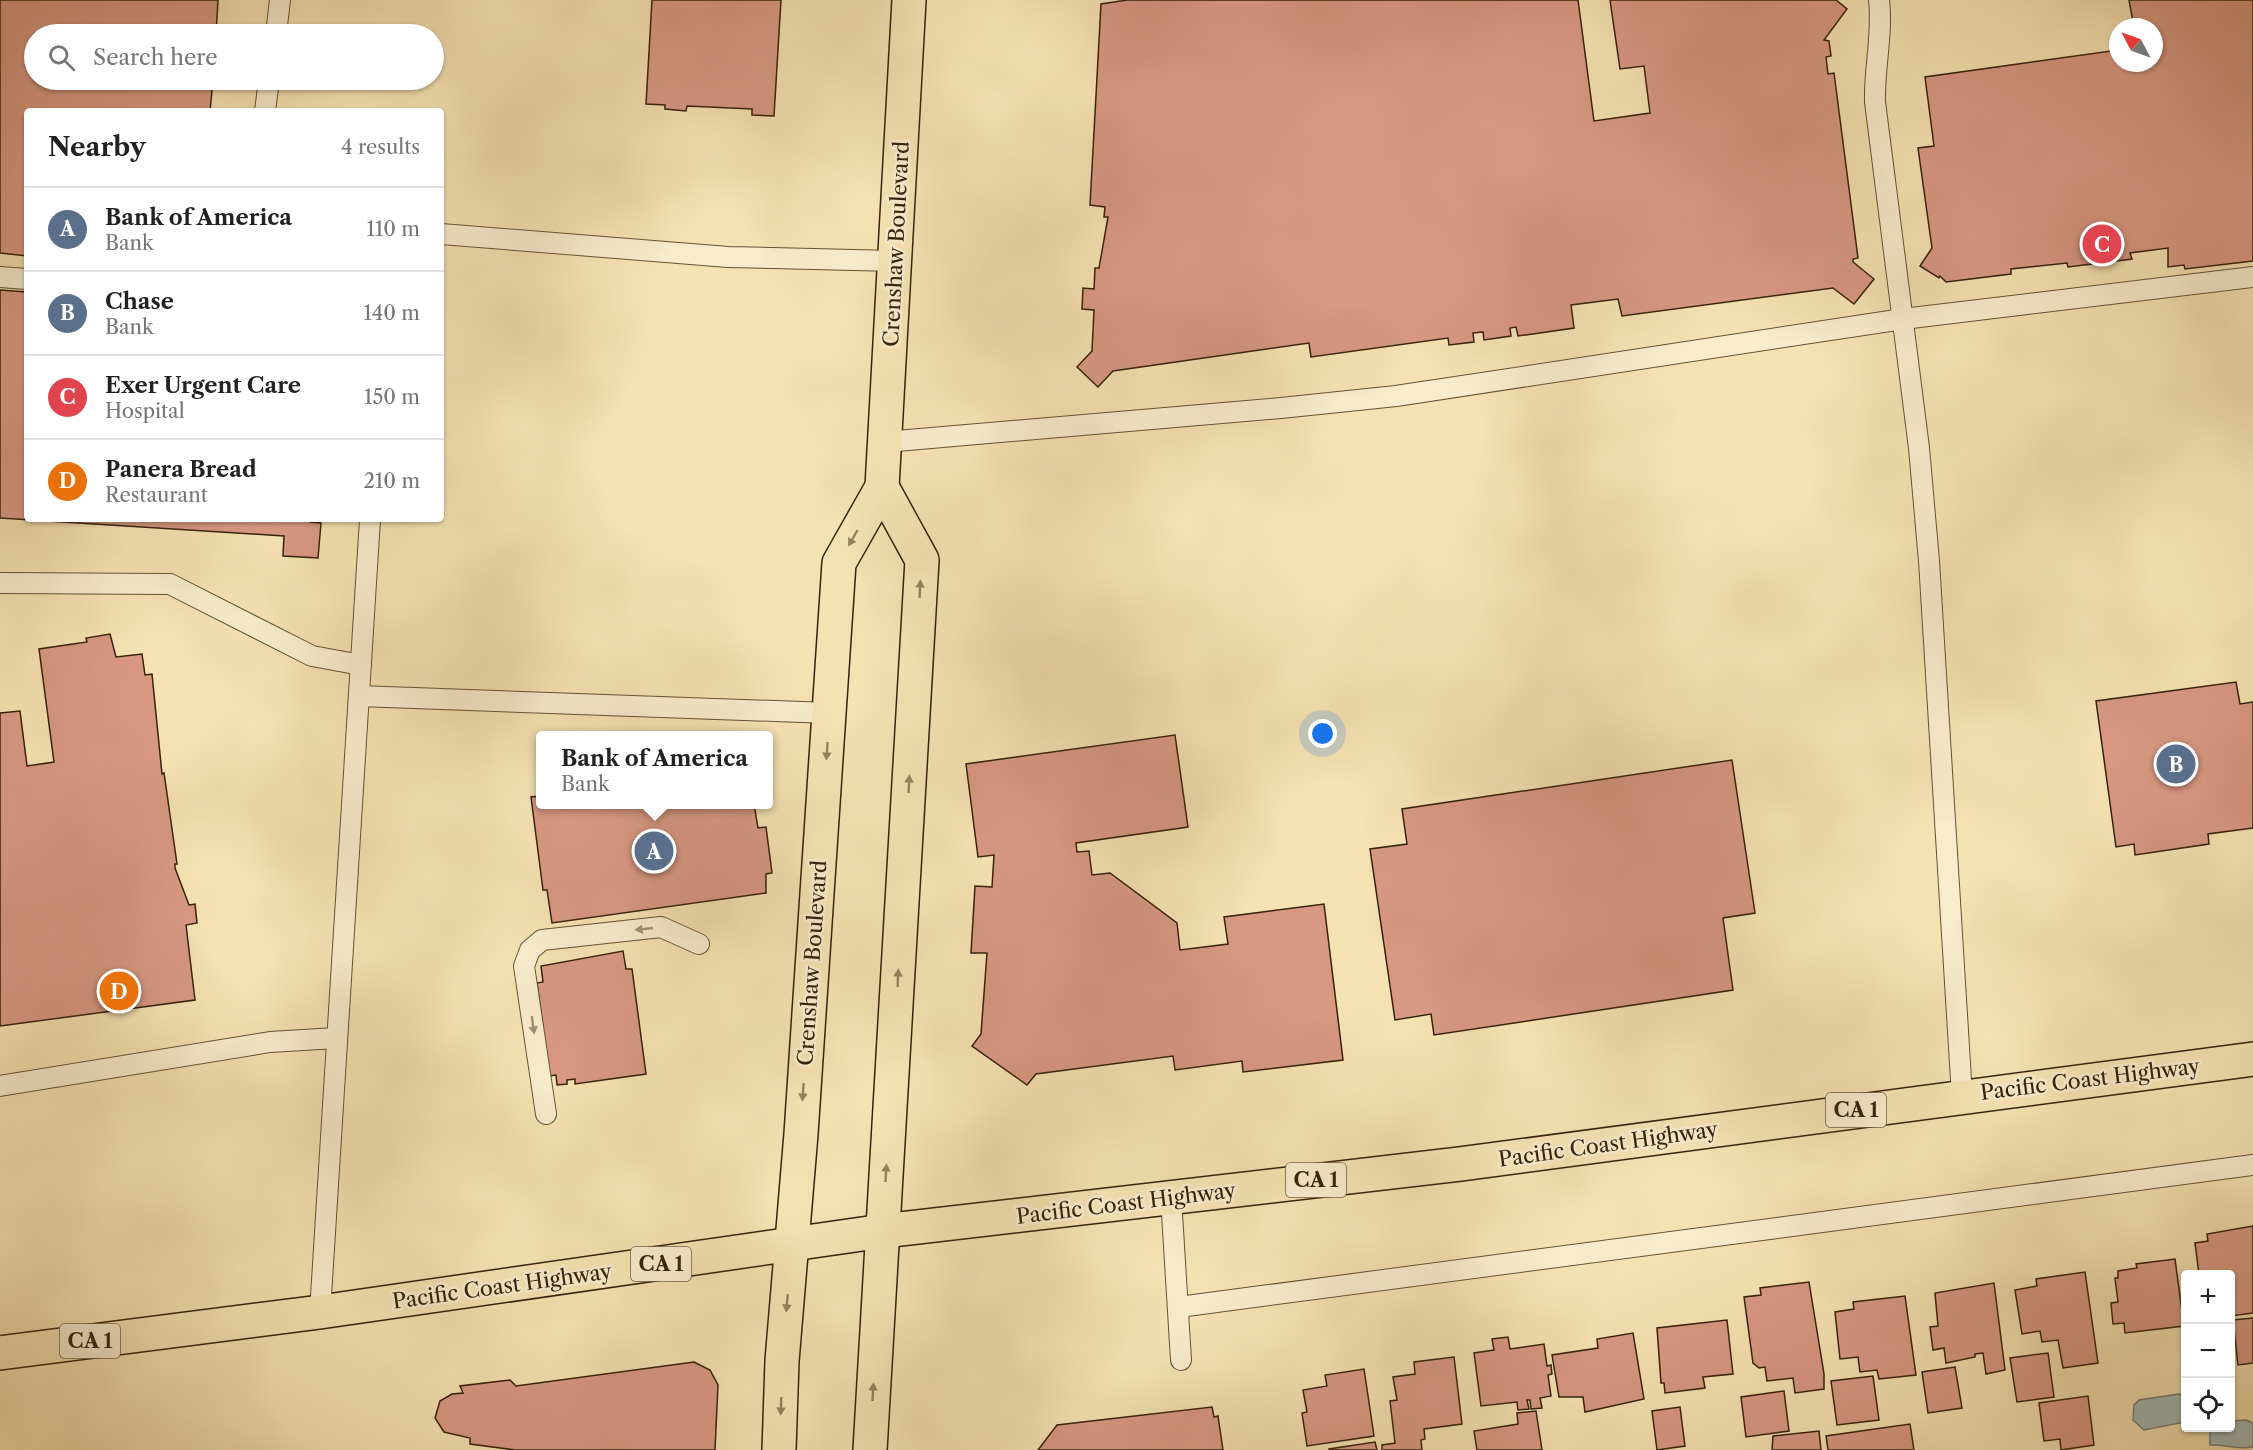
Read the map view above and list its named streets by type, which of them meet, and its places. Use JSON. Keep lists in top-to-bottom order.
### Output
{
  "streets": {
    "main road": ["Crenshaw Boulevard", "Pacific Coast Highway", "CA 1"]
  },
  "crossings": [
    ["Crenshaw Boulevard", "Pacific Coast Highway"]
  ],
  "north": "top left",
  "page": {
    "search": "Search here",
    "heading": ["Nearby", "4 results"],
    "list": [
      {
        "mark": "A",
        "name": "Bank of America",
        "note": "Bank",
        "value": "110 m"
      },
      {
        "mark": "B",
        "name": "Chase",
        "note": "Bank",
        "value": "140 m"
      },
      {
        "mark": "C",
        "name": "Exer Urgent Care",
        "note": "Hospital",
        "value": "150 m"
      },
      {
        "mark": "D",
        "name": "Panera Bread",
        "note": "Restaurant",
        "value": "210 m"
      }
    ],
    "pins": [
      "C",
      "B",
      "A",
      "D"
    ],
    "popup": ["Bank of America", "Bank"],
    "map_buttons": ["+", "−"]
  }
}
